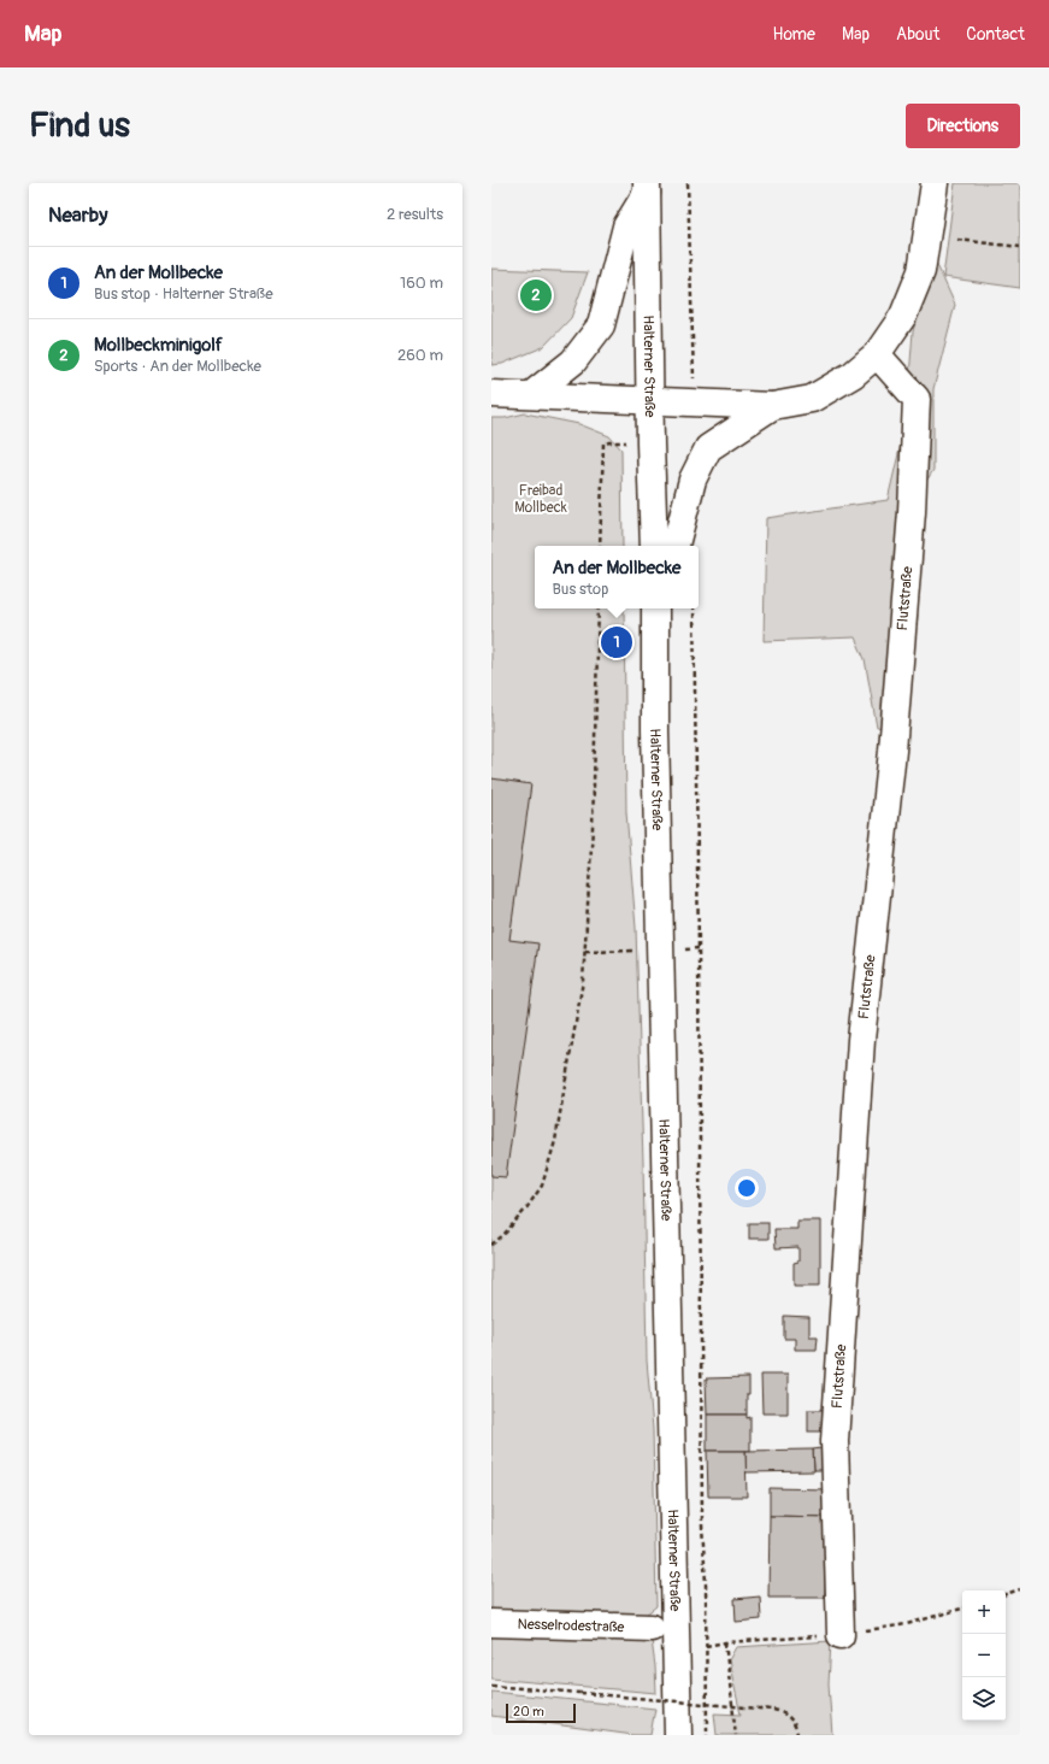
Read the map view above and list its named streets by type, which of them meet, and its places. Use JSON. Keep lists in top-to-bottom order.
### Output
{
  "streets": {
    "street": ["Halterner Straße", "Flutstraße", "Nesselrodestraße"]
  },
  "parks": ["Freibad Mollbeck"],
  "scale_bar": "20 m",
  "page": {
    "header": "Map",
    "nav": [
      "Home",
      "Map",
      "About",
      "Contact"
    ],
    "buttons": "Directions",
    "title": "Find us",
    "heading": ["Nearby", "2 results"],
    "list": [
      {
        "mark": "1",
        "name": "An der Mollbecke",
        "note": "Bus stop · Halterner Straße",
        "value": "160 m"
      },
      {
        "mark": "2",
        "name": "Mollbeckminigolf",
        "note": "Sports · An der Mollbecke",
        "value": "260 m"
      }
    ],
    "pins": ["2", "1"],
    "popup": ["An der Mollbecke", "Bus stop"],
    "map_buttons": ["+", "−"],
    "scale": "20 m"
  }
}
